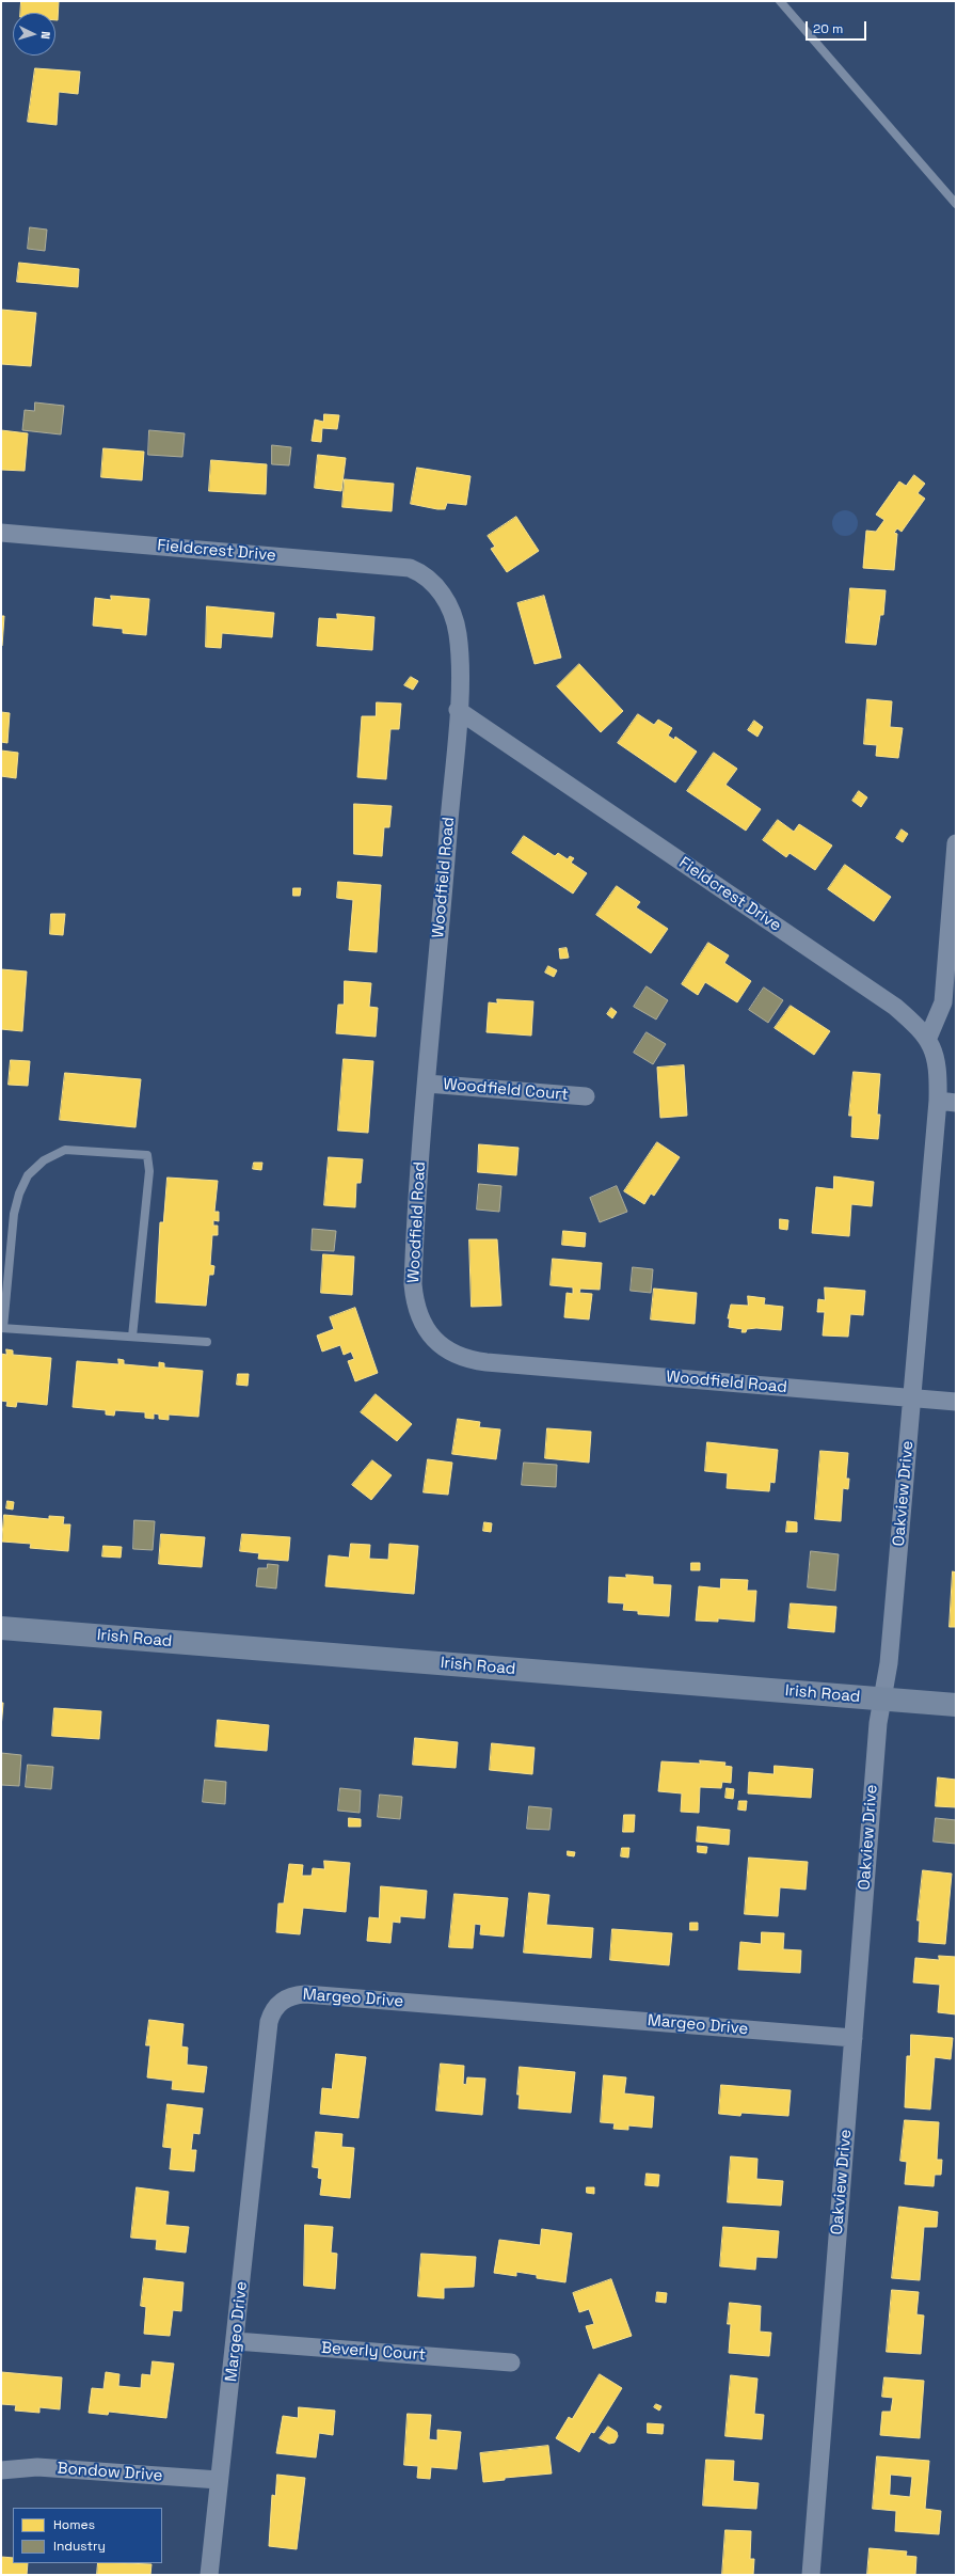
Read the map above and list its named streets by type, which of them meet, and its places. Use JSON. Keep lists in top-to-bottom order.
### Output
{
  "streets": {
    "street": [
      "Fieldcrest Drive",
      "Woodfield Road",
      "Woodfield Court",
      "Oakview Drive",
      "Irish Road",
      "Margeo Drive",
      "Beverly Court",
      "Bondow Drive"
    ]
  },
  "crossings": [
    ["Fieldcrest Drive", "Woodfield Road"],
    ["Fieldcrest Drive", "Oakview Drive"],
    ["Woodfield Road", "Woodfield Court"],
    ["Woodfield Road", "Oakview Drive"],
    ["Oakview Drive", "Irish Road"],
    ["Oakview Drive", "Margeo Drive"],
    ["Margeo Drive", "Beverly Court"],
    ["Margeo Drive", "Bondow Drive"]
  ],
  "legend": ["Homes", "Industry"],
  "scale_bar": "20 m",
  "north": "right"
}
